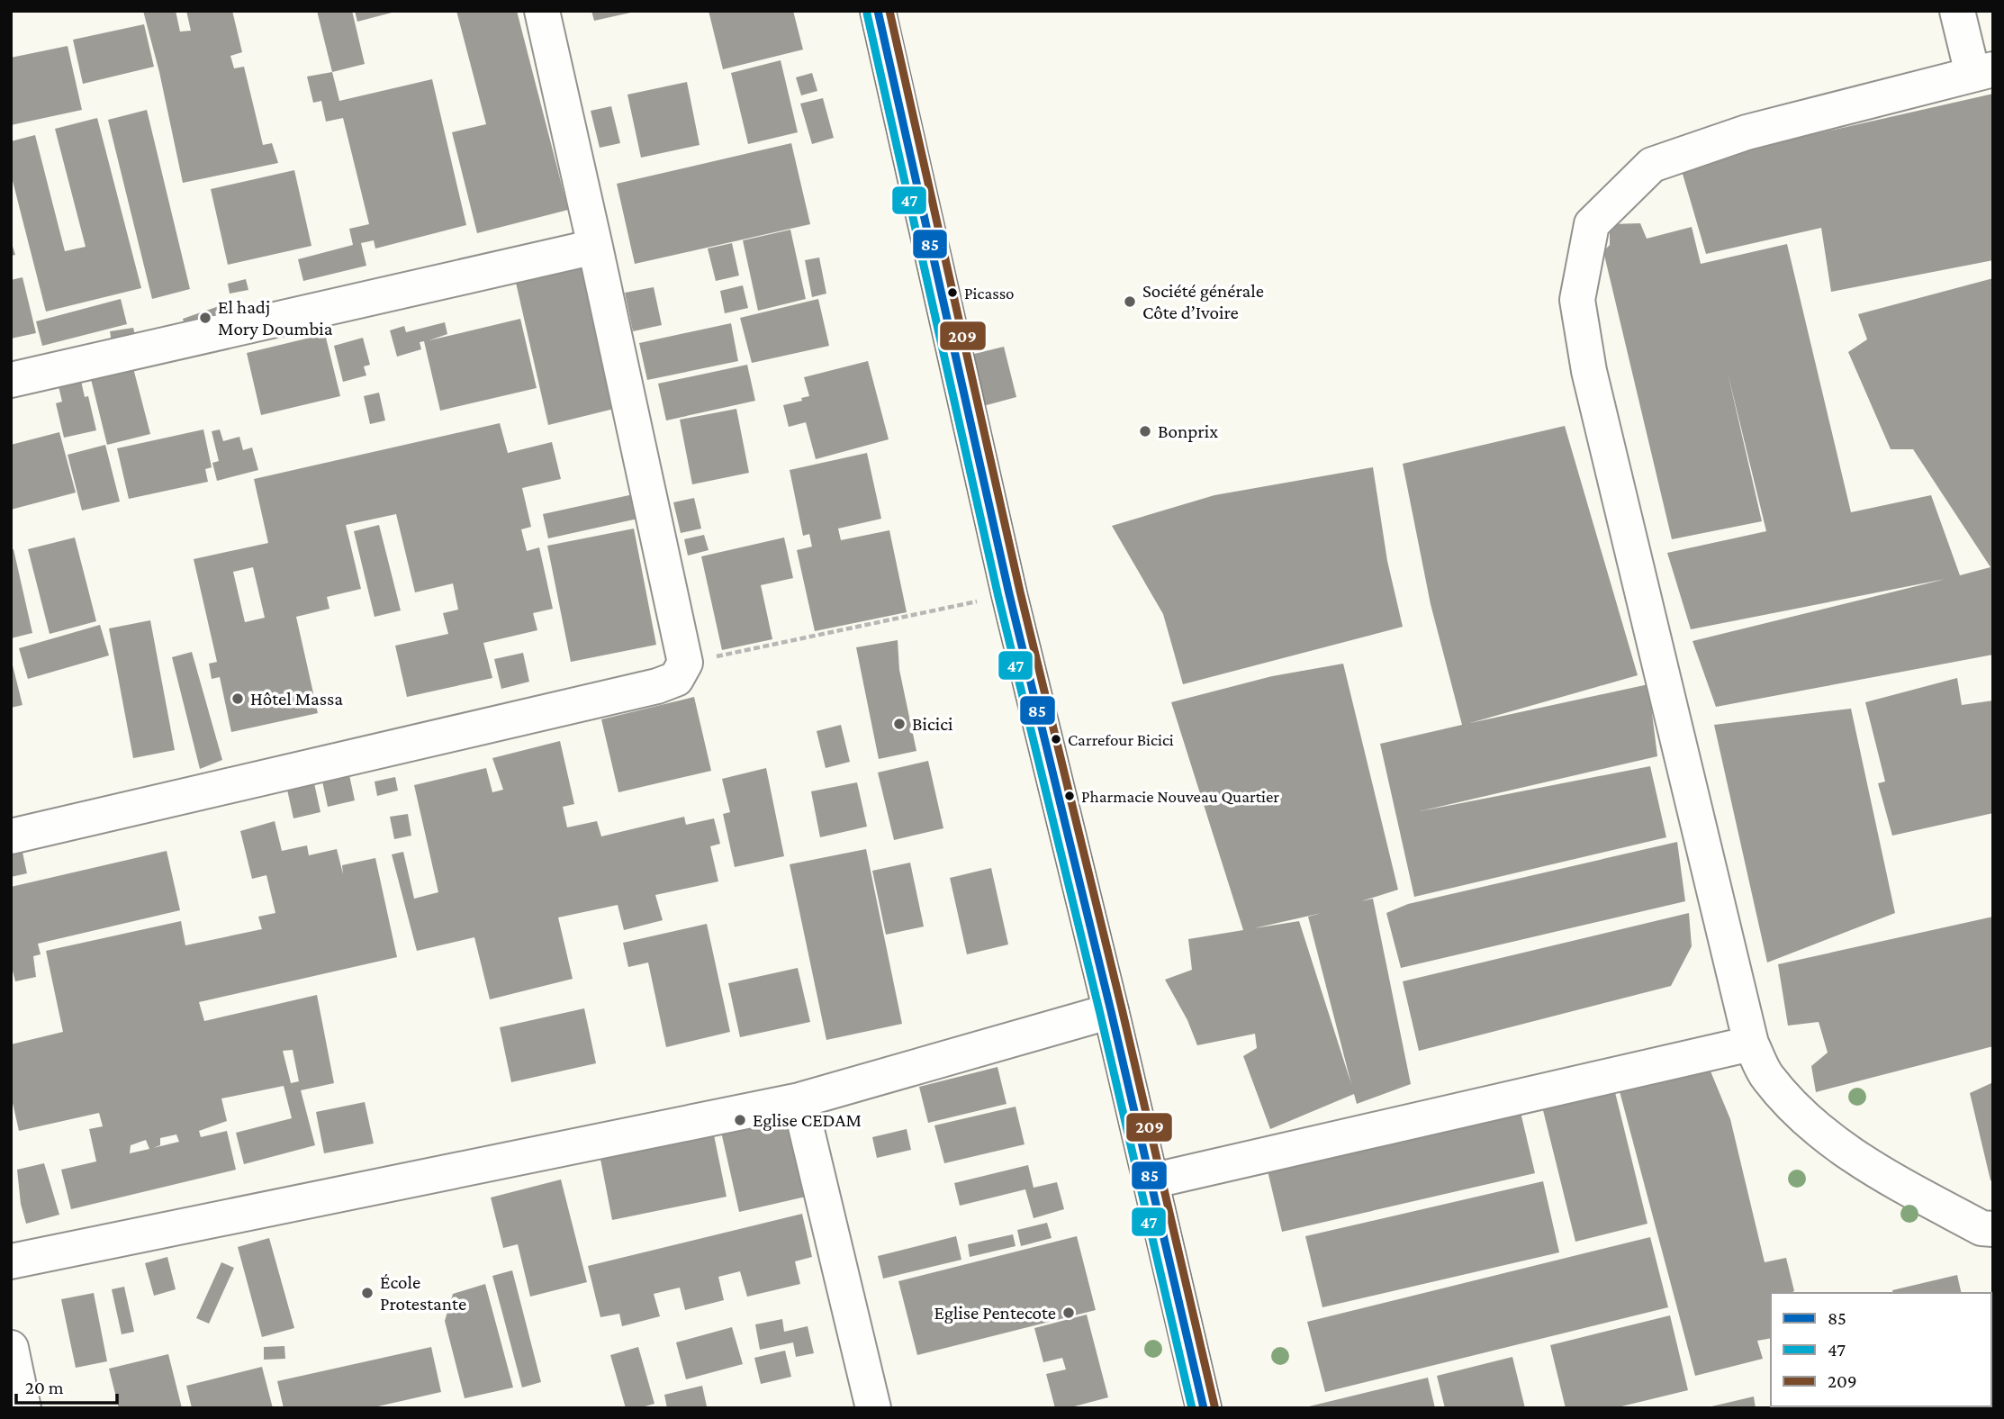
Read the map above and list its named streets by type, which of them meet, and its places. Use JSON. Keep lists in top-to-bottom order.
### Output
{
  "places": [
    "Picasso",
    "Société générale Côte d’Ivoire",
    "El hadj Mory Doumbia",
    "Bonprix",
    "Hôtel Massa",
    "Bicici",
    "Carrefour Bicici",
    "Pharmacie Nouveau Quartier",
    "Eglise CEDAM",
    "École Protestante",
    "Eglise Pentecote"
  ],
  "lines": ["transit line 85", "transit line 209", "transit line 47"],
  "legend": ["85", "47", "209"],
  "scale_bar": "20 m"
}
